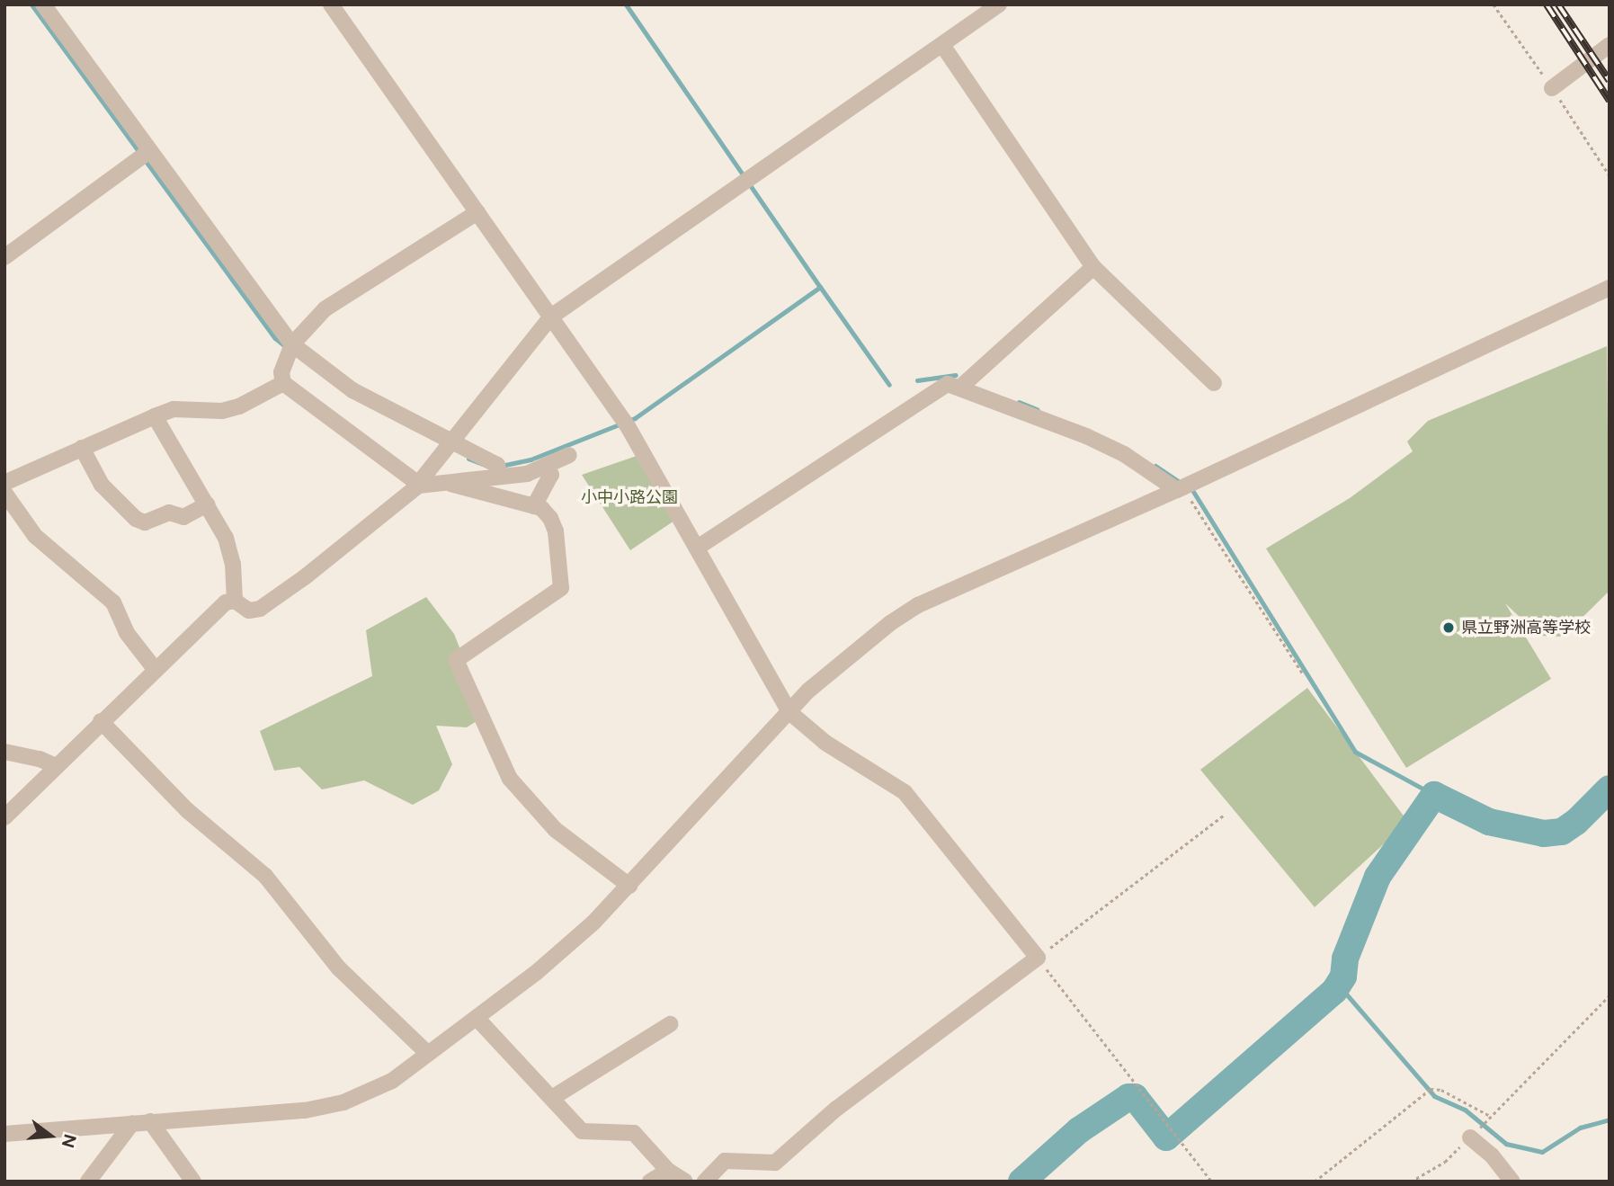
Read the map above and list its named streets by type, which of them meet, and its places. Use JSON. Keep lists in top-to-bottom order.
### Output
{
  "parks": ["小中小路公園"],
  "places": ["県立野洲高等学校"],
  "north": "right"
}
